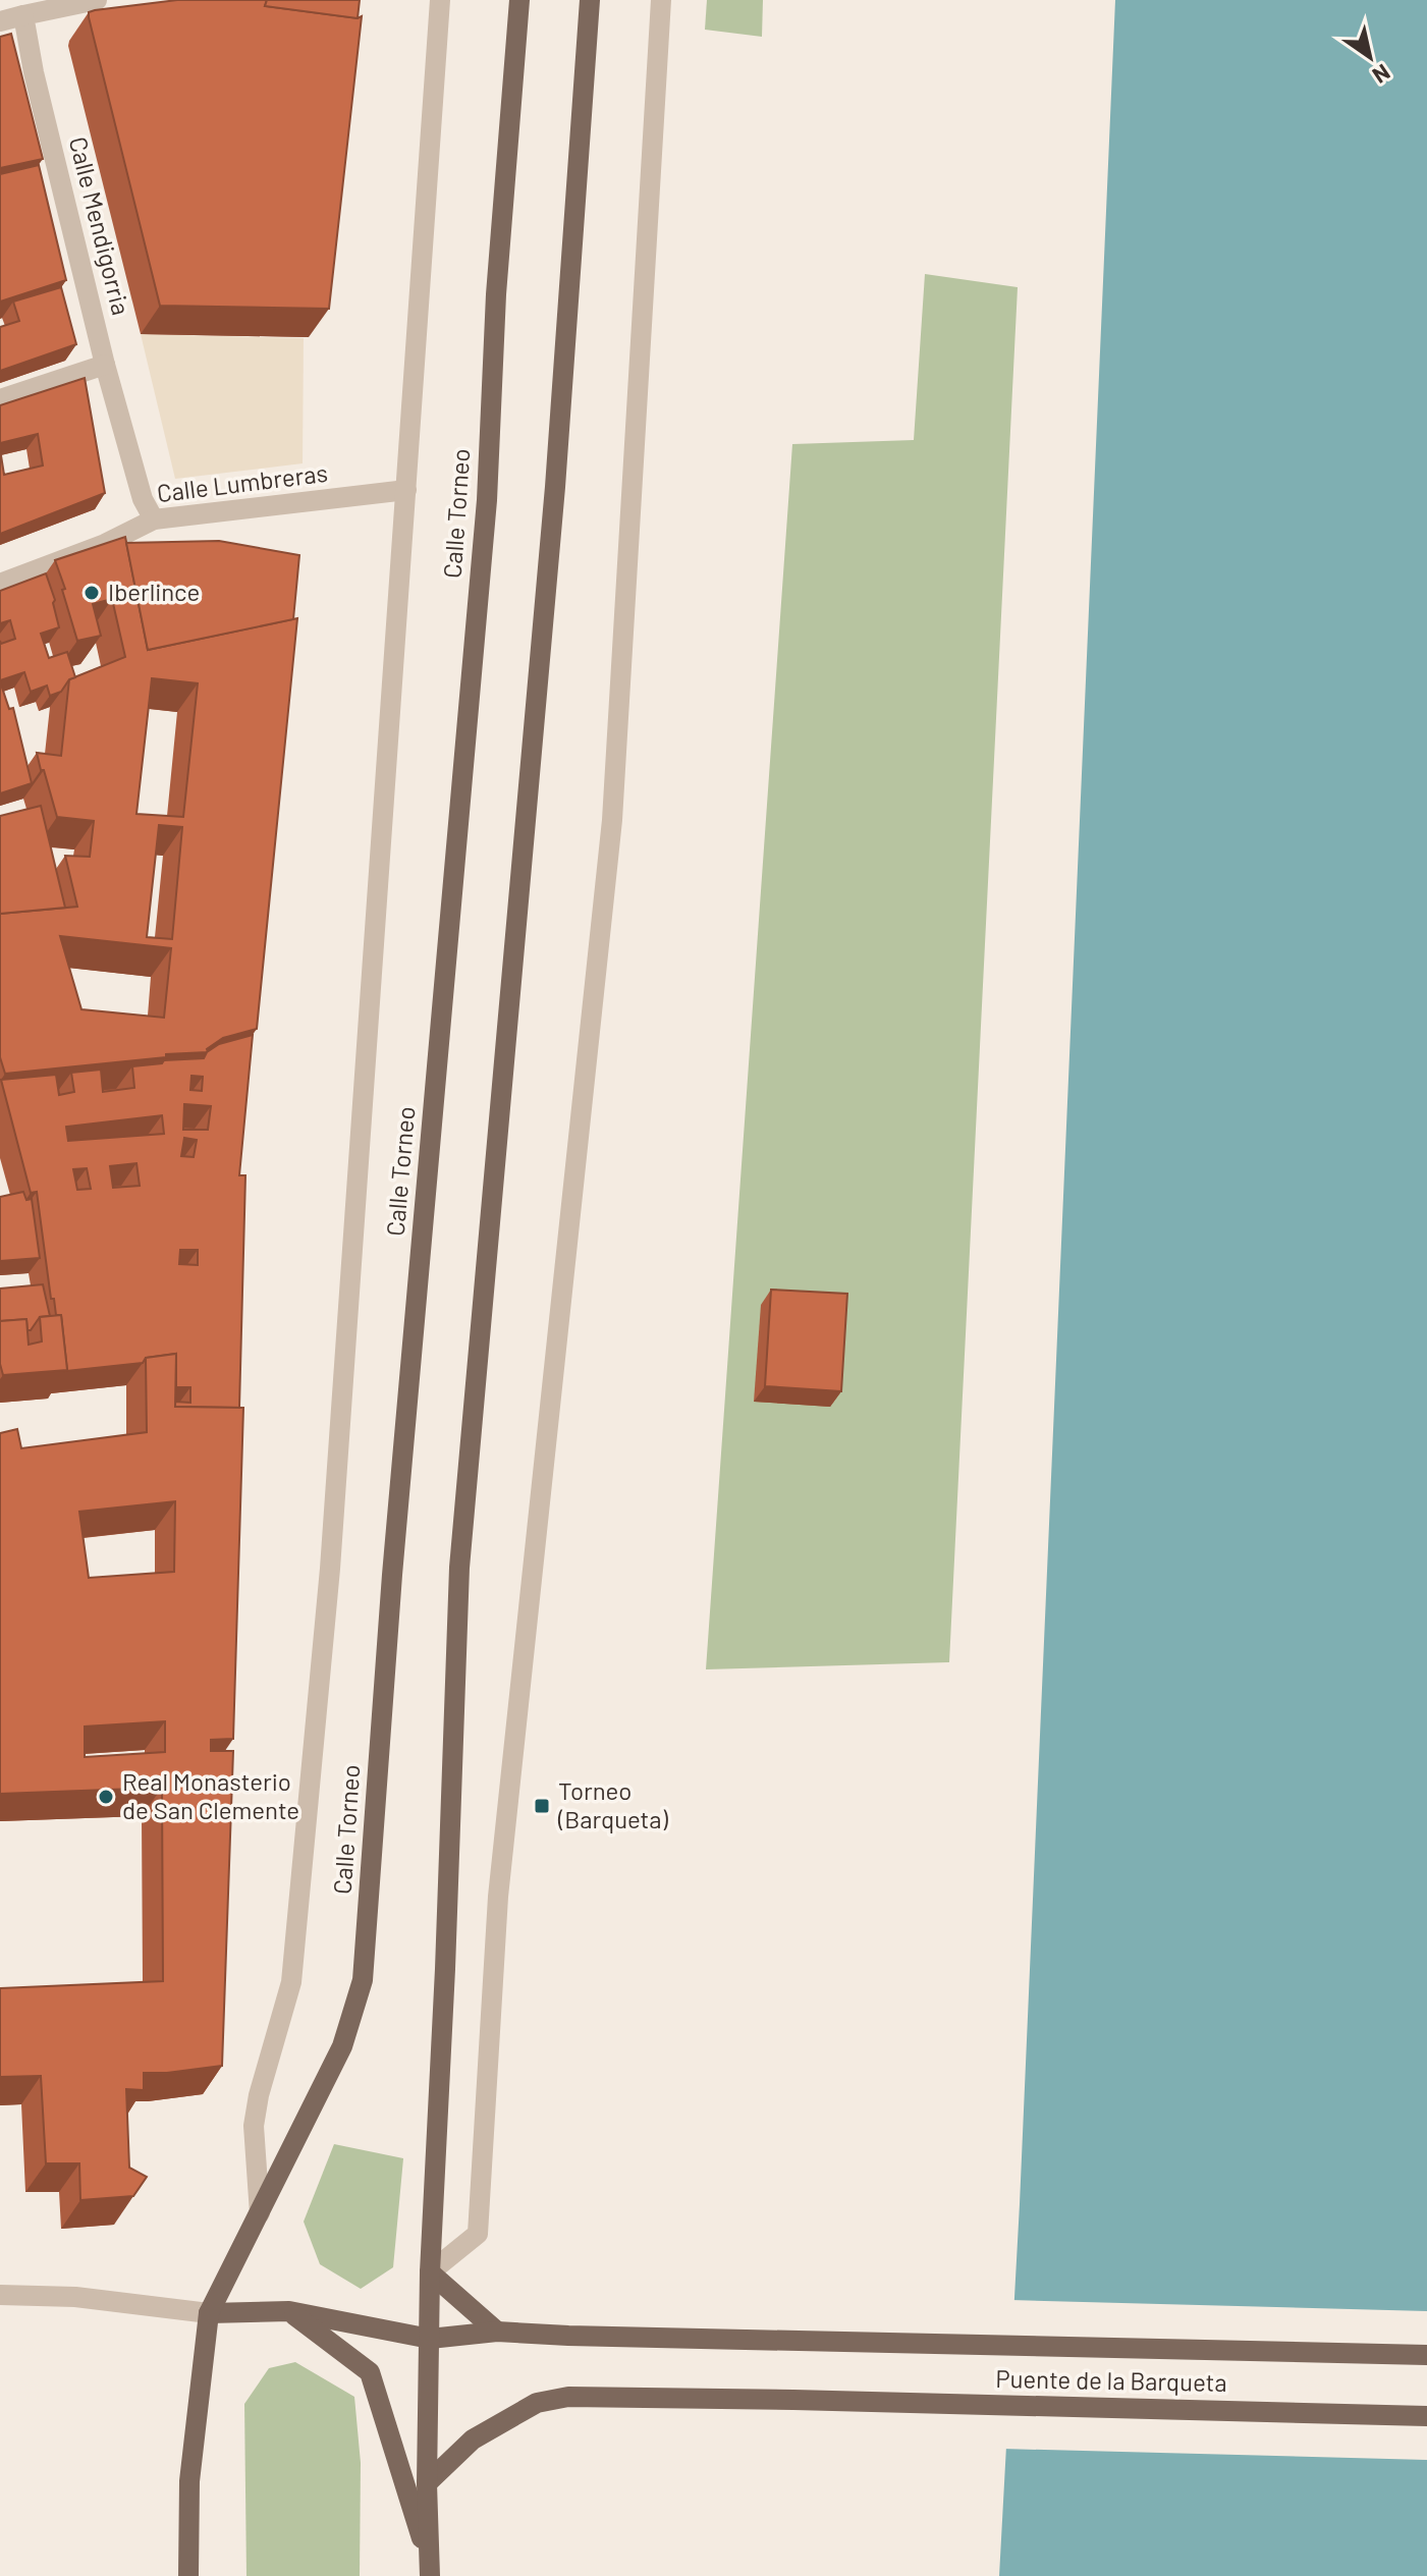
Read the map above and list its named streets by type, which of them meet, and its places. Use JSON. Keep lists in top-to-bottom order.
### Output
{
  "streets": {
    "main road": ["Calle Torneo", "Puente de la Barqueta"],
    "street": ["Calle Mendigorria", "Calle Lumbreras"]
  },
  "crossings": [
    ["Calle Mendigorria", "Calle Lumbreras"],
    ["Calle Torneo", "Puente de la Barqueta"]
  ],
  "places": {
    "other": ["Iberlince", "Real Monasterio de San Clemente"],
    "transit": ["Torneo (Barqueta)"]
  },
  "north": "bottom right"
}
